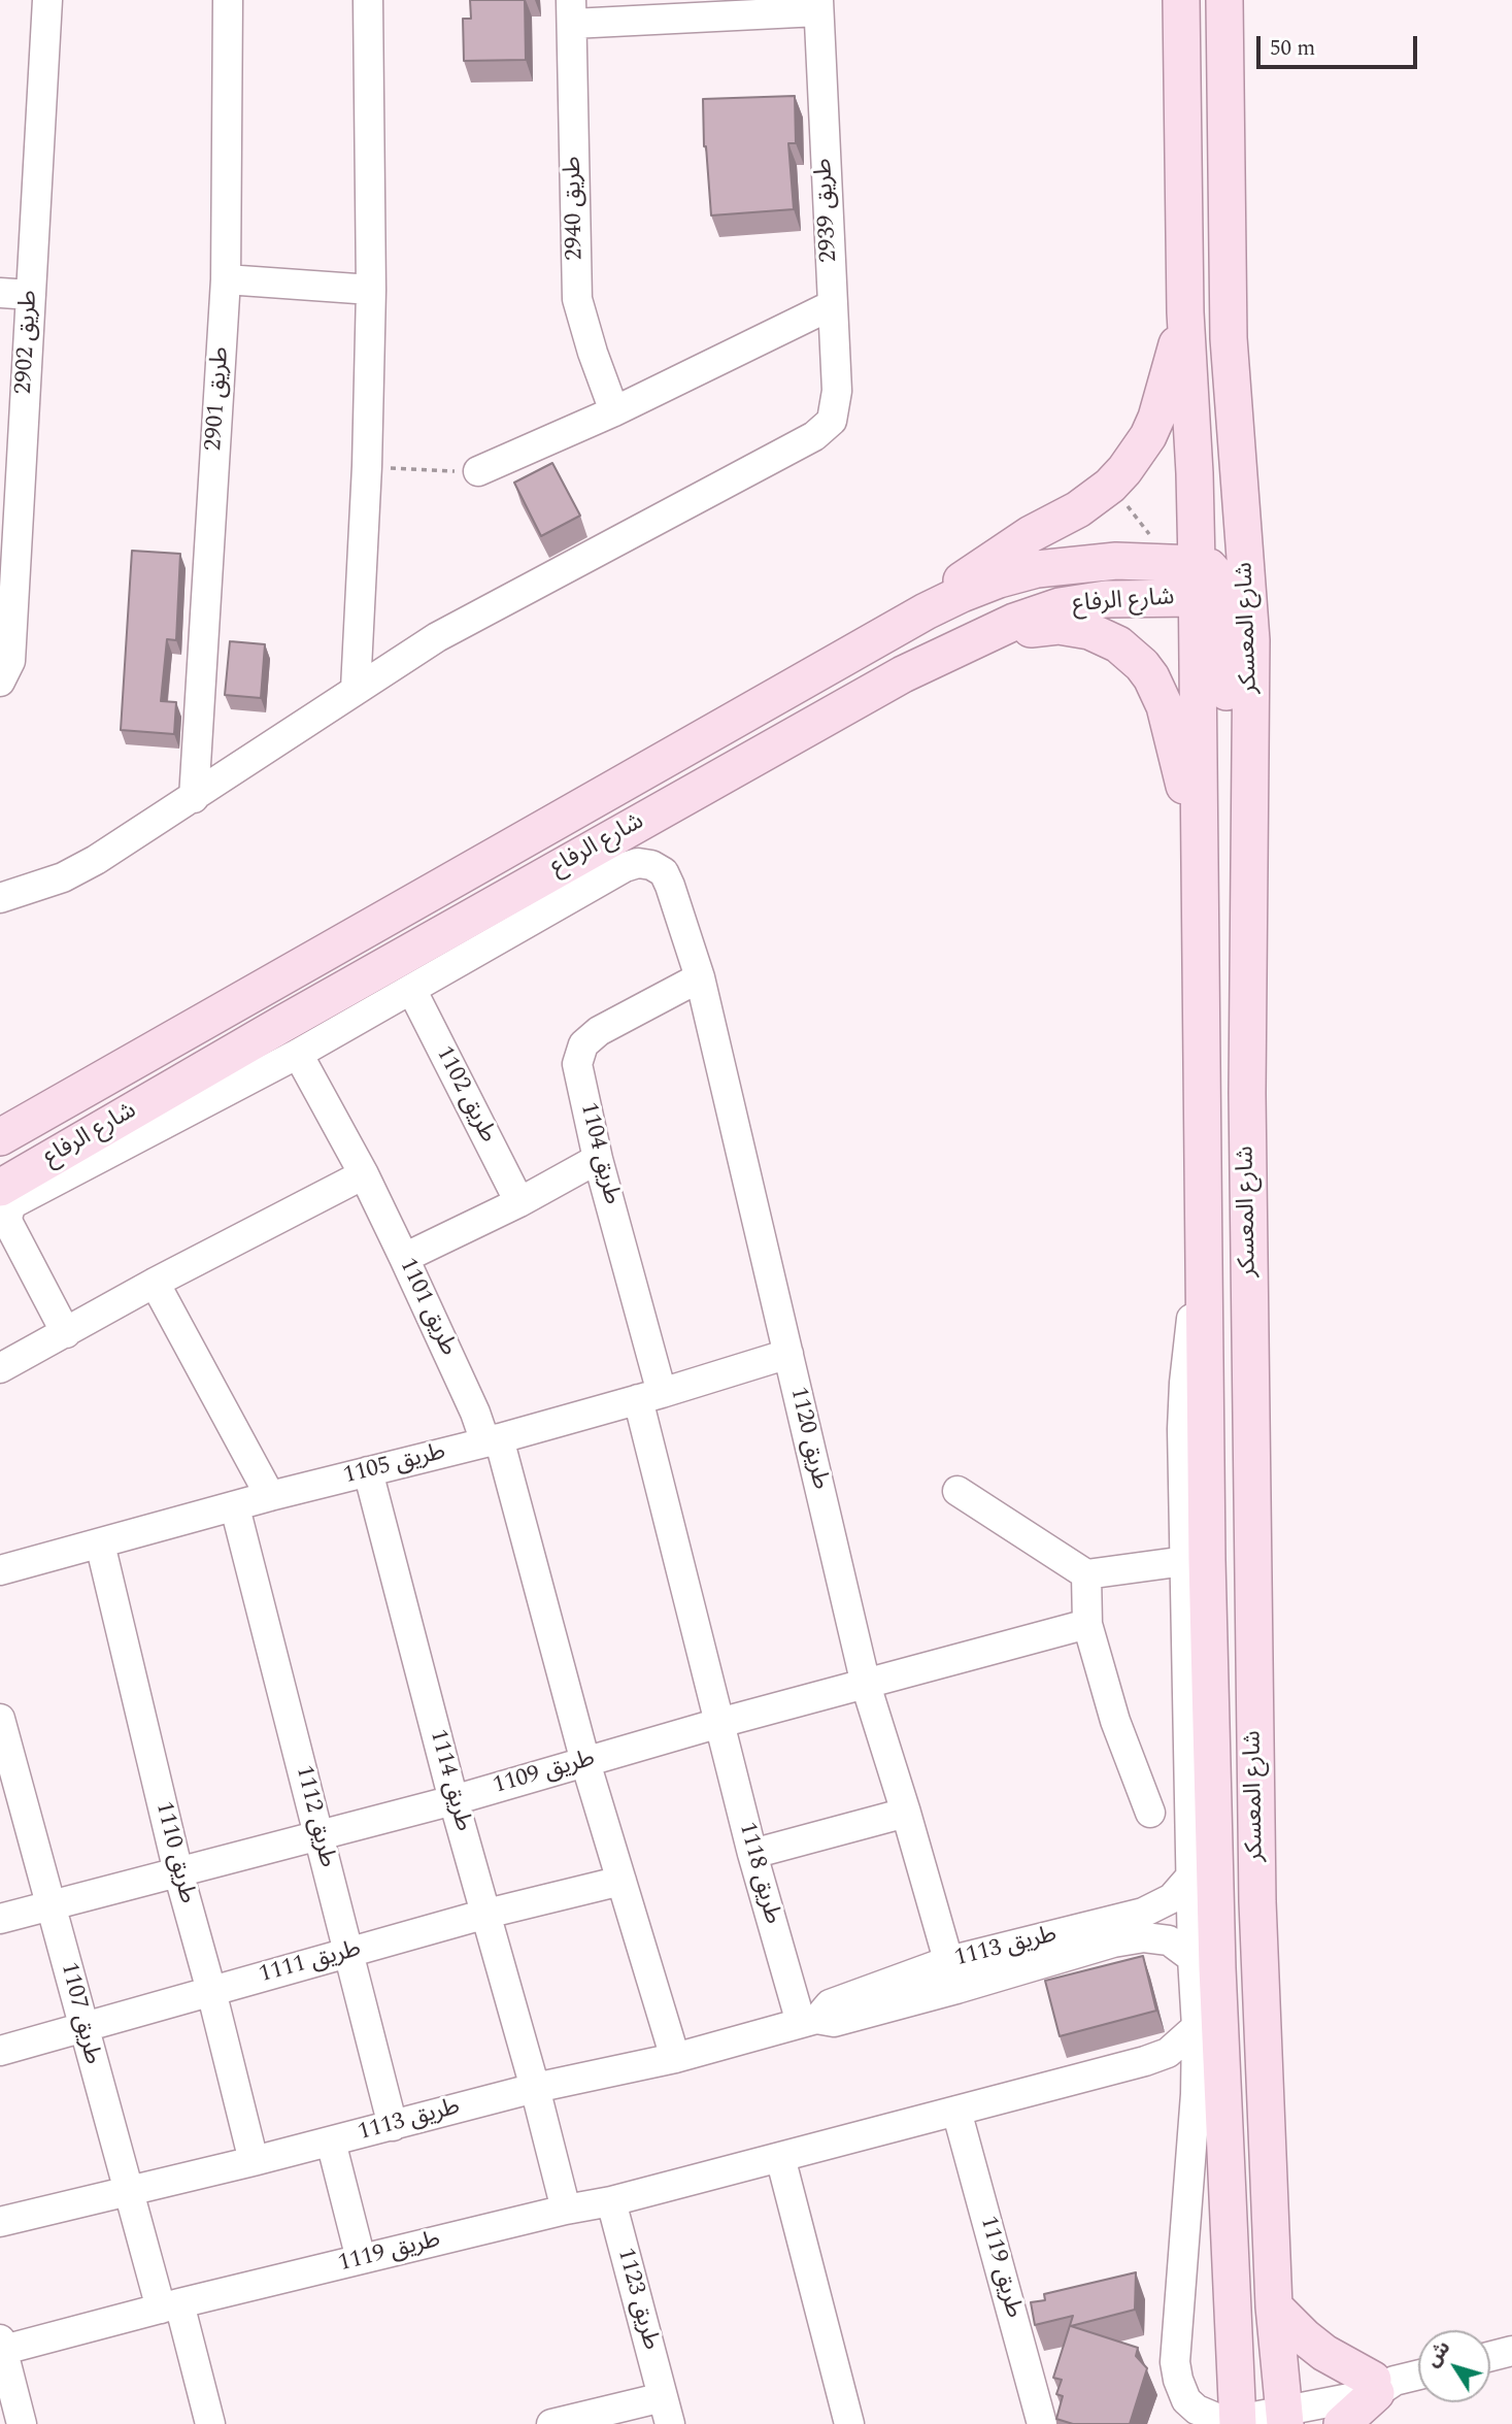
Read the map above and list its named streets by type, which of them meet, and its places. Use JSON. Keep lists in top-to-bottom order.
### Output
{
  "streets": {
    "main road": ["شارع الرفاع", "شارع المعسكر"],
    "street": [
      "طريق 2940",
      "طريق 2939",
      "طريق 2902",
      "طريق 2901",
      "طريق 1102",
      "طريق 1104",
      "طريق 1101",
      "طريق 1120",
      "طريق 1105",
      "طريق 1109",
      "طريق 1114",
      "طريق 1112",
      "طريق 1110",
      "طريق 1118",
      "طريق 1113",
      "طريق 1111",
      "طريق 1107",
      "طريق 1119",
      "طريق 1123"
    ]
  },
  "crossings": [
    ["شارع الرفاع", "شارع المعسكر"],
    ["طريق 1102", "طريق 1120"],
    ["طريق 1104", "طريق 1120"],
    ["طريق 1104", "طريق 1105"],
    ["طريق 1104", "طريق 1109"],
    ["طريق 1104", "طريق 1118"],
    ["طريق 1101", "طريق 1105"],
    ["طريق 1101", "طريق 1109"],
    ["طريق 1120", "طريق 1105"],
    ["طريق 1120", "طريق 1109"],
    ["طريق 1120", "طريق 1113"],
    ["طريق 1105", "طريق 1114"],
    ["طريق 1105", "طريق 1112"],
    ["طريق 1105", "طريق 1110"],
    ["طريق 1109", "طريق 1114"],
    ["طريق 1109", "طريق 1112"],
    ["طريق 1109", "طريق 1110"],
    ["طريق 1109", "طريق 1118"],
    ["طريق 1109", "طريق 1107"],
    ["طريق 1114", "طريق 1113"],
    ["طريق 1114", "طريق 1111"],
    ["طريق 1112", "طريق 1113"],
    ["طريق 1112", "طريق 1111"],
    ["طريق 1110", "طريق 1113"],
    ["طريق 1110", "طريق 1111"],
    ["طريق 1118", "طريق 1113"],
    ["طريق 1113", "طريق 1107"],
    ["طريق 1111", "طريق 1107"],
    ["طريق 1107", "طريق 1119"],
    ["طريق 1119", "طريق 1123"]
  ],
  "scale_bar": "50 m",
  "north": "top left"
}
